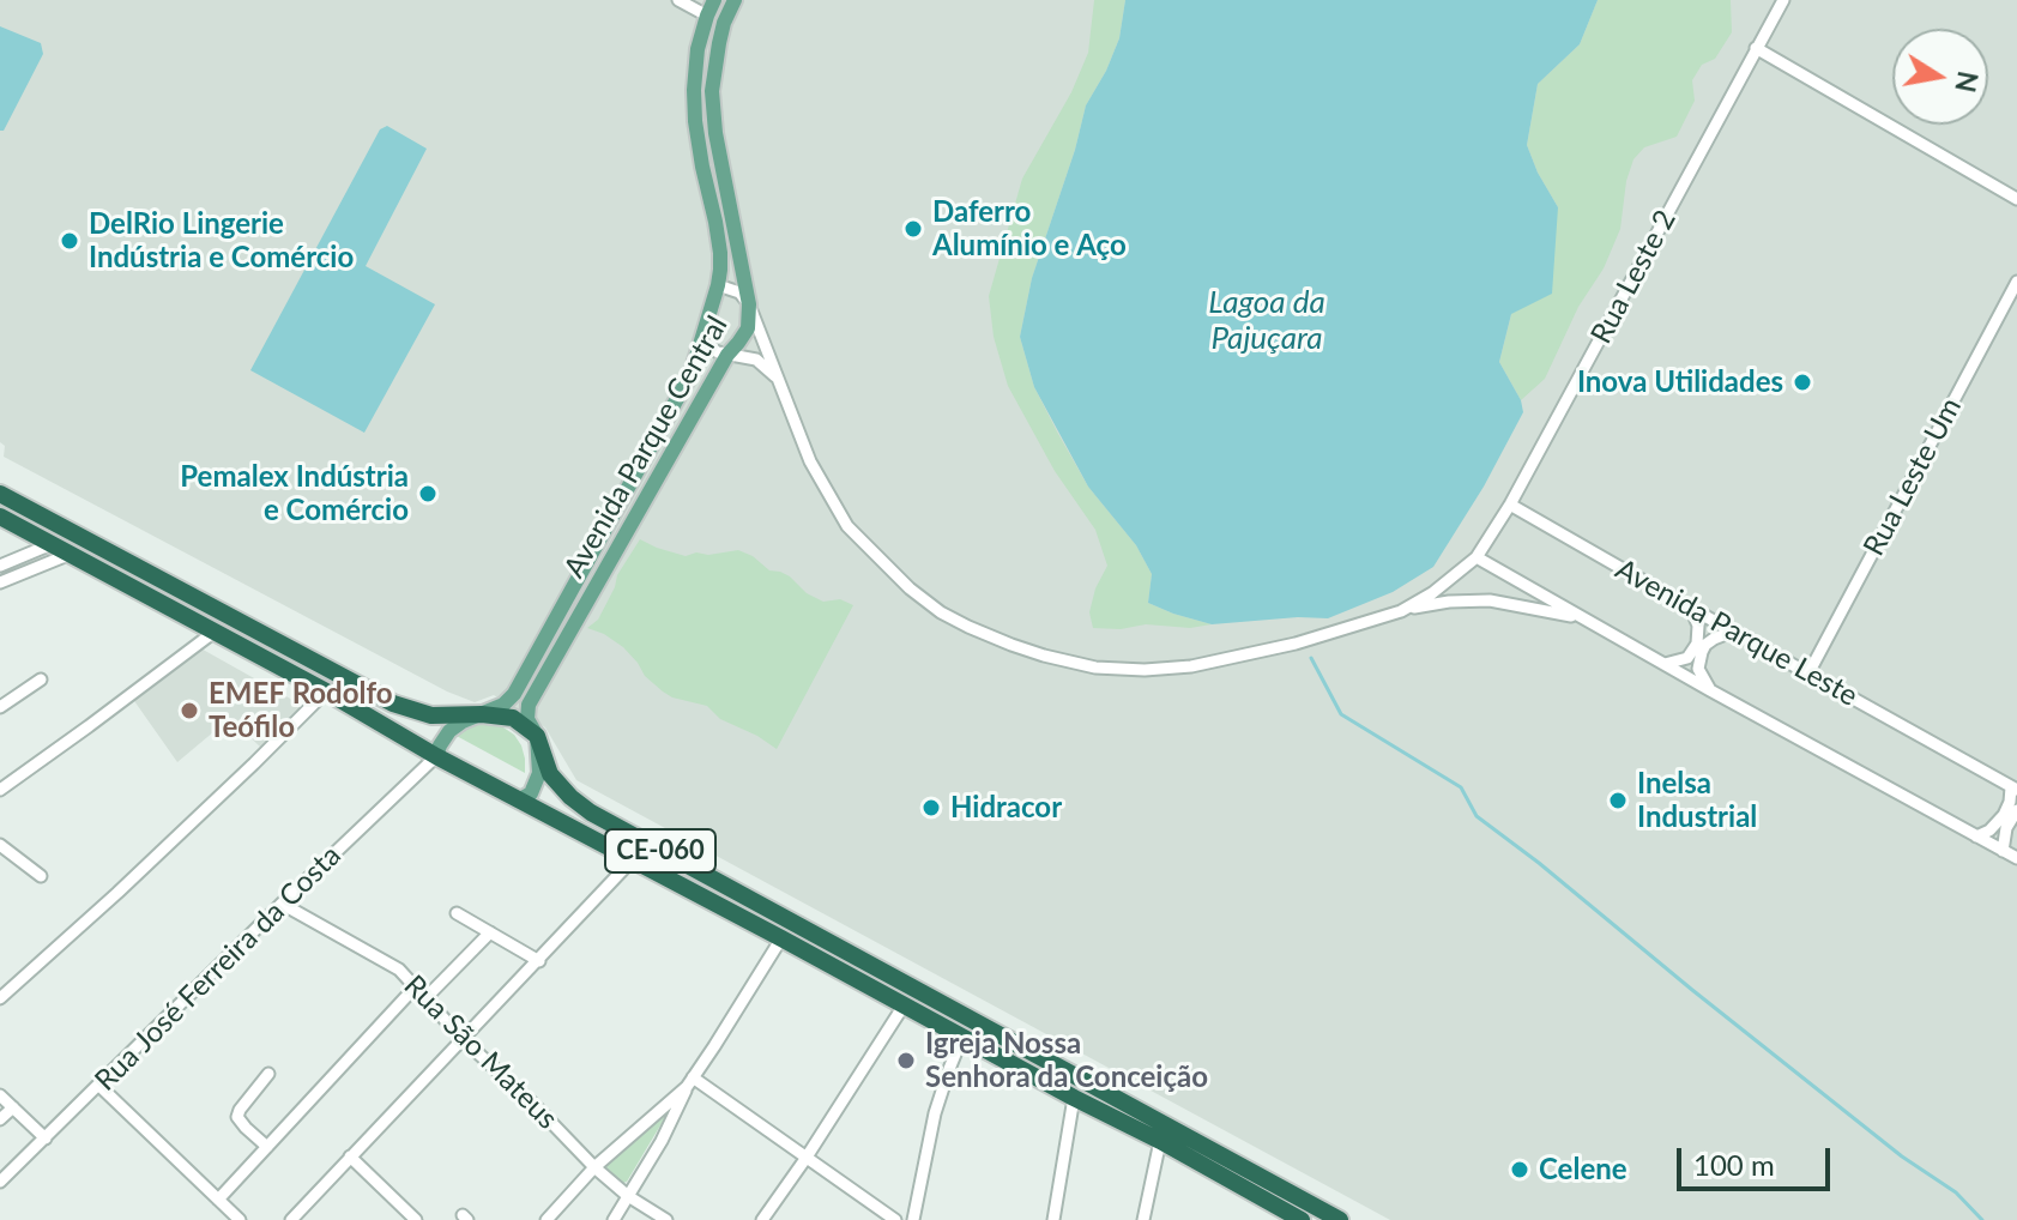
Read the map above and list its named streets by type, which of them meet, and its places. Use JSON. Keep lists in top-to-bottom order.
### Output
{
  "streets": {
    "highway": ["CE-060"],
    "main road": ["Avenida Parque Central"],
    "street": [
      "Rua Leste 2",
      "Rua Leste Um",
      "Avenida Parque Leste",
      "Rua José Ferreira da Costa",
      "Rua São Mateus"
    ]
  },
  "crossings": [
    ["Rua Leste 2", "Avenida Parque Leste"],
    ["Avenida Parque Central", "CE-060"],
    ["Avenida Parque Central", "Rua José Ferreira da Costa"],
    ["Rua Leste Um", "Avenida Parque Leste"],
    ["CE-060", "Rua José Ferreira da Costa"],
    ["Rua José Ferreira da Costa", "Rua São Mateus"]
  ],
  "water": ["Lagoa da Pajuçara"],
  "places": [
    "Daferro Alumínio e Aço",
    "DelRio Lingerie Indústria e Comércio",
    "Inova Utilidades",
    "Pemalex Indústria e Comércio",
    "EMEF Rodolfo Teófilo",
    "Inelsa Industrial",
    "Hidracor",
    "Igreja Nossa Senhora da Conceição",
    "Celene"
  ],
  "scale_bar": "100 m",
  "north": "right"
}
